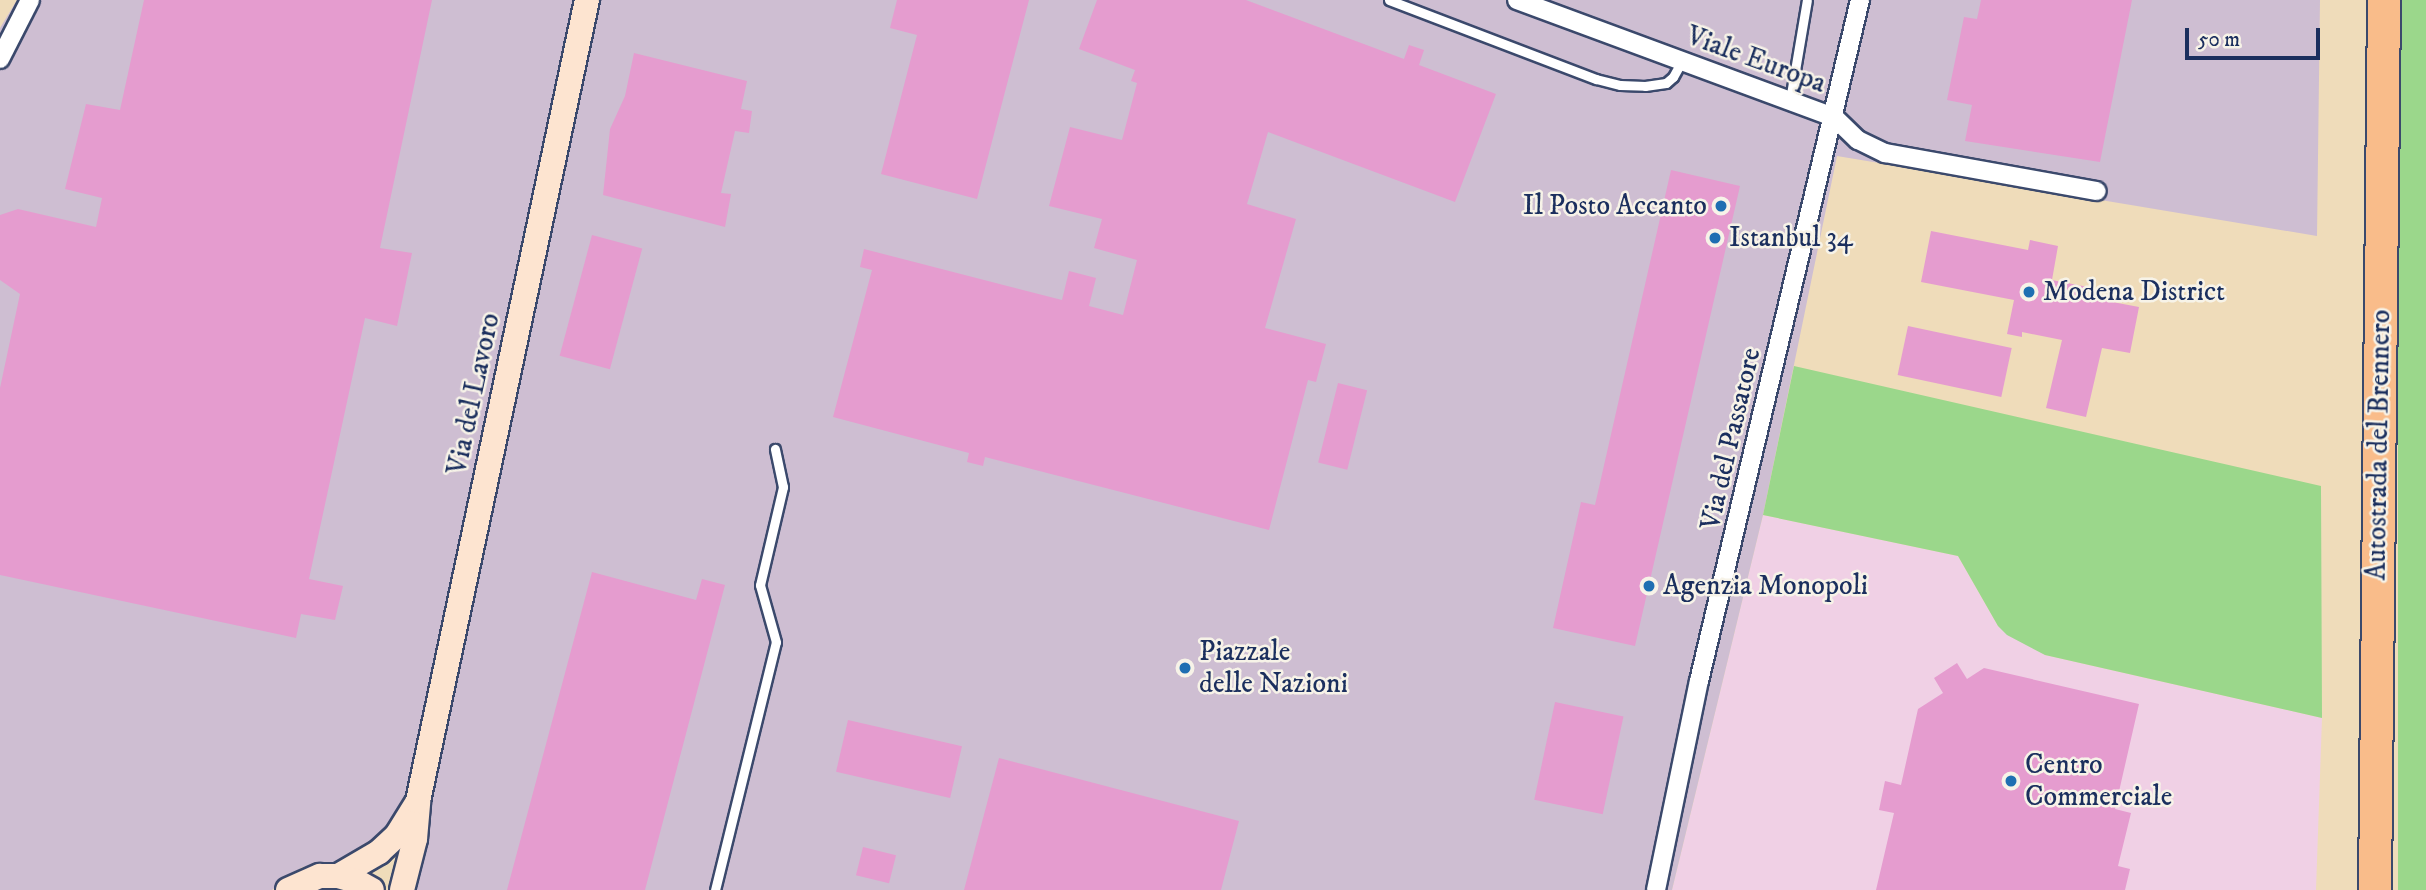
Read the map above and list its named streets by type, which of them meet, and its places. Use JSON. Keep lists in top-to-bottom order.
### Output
{
  "streets": {
    "highway": ["Autostrada del Brennero"],
    "main road": ["Via del Lavoro"],
    "street": ["Viale Europa", "Via del Passatore"]
  },
  "crossings": [
    ["Viale Europa", "Via del Passatore"]
  ],
  "places": [
    "Il Posto Accanto",
    "Istanbul 34",
    "Modena District",
    "Agenzia Monopoli",
    "Piazzale delle Nazioni",
    "Centro Commerciale"
  ],
  "scale_bar": "50 m"
}
